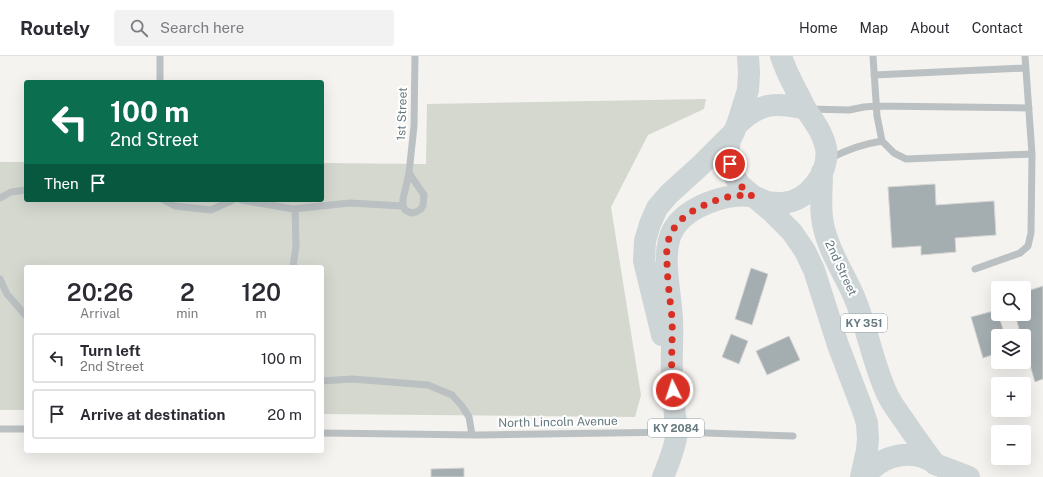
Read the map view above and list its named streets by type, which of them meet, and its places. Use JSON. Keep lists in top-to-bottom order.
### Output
{
  "streets": {
    "main road": ["2nd Street", "KY 351", "KY 2084"],
    "street": ["1st Street", "North Lincoln Avenue"]
  },
  "crossings": [
    ["2nd Street", "KY 351"],
    ["2nd Street", "KY 2084"],
    ["KY 351", "KY 2084"],
    ["North Lincoln Avenue", "KY 2084"]
  ],
  "page": {
    "header": "Routely",
    "search": "Search here",
    "nav": [
      "Home",
      "Map",
      "About",
      "Contact"
    ],
    "turn": ["100 m", "2nd Street"],
    "then": "Then",
    "eta": [
      "20:26",
      "Arrival",
      "2",
      "min",
      "120",
      "m"
    ],
    "map_buttons": ["+", "−"],
    "list": [
      {
        "name": "Turn left",
        "note": "2nd Street",
        "value": "100 m"
      },
      {
        "name": "Arrive at destination",
        "value": "20 m"
      }
    ]
  }
}
